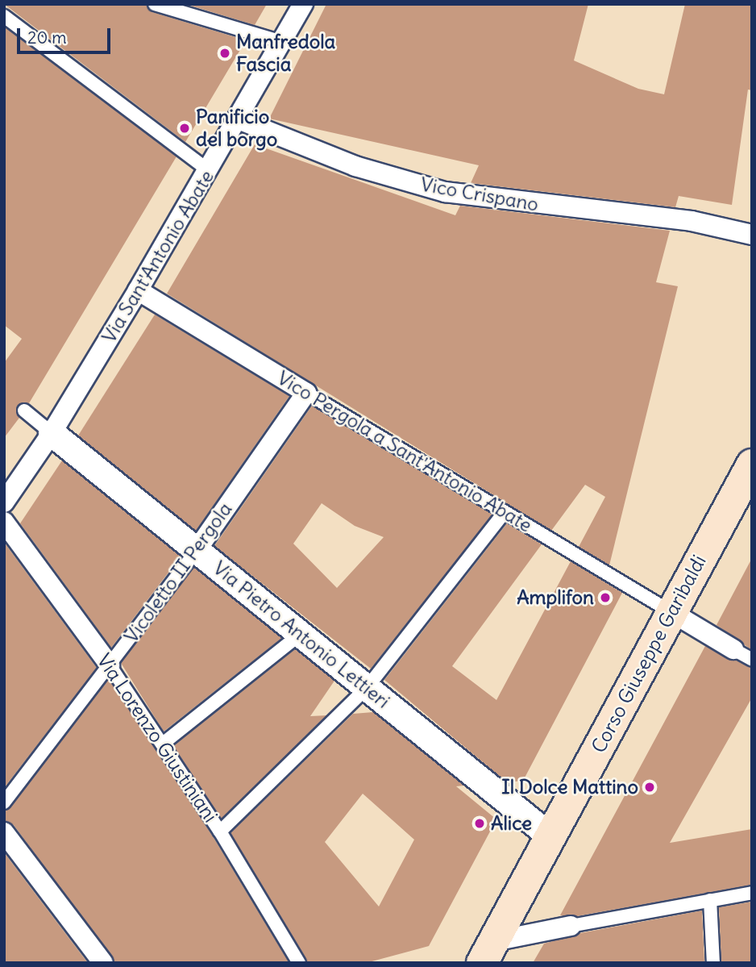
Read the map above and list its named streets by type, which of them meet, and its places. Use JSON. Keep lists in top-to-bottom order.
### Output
{
  "streets": {
    "main road": ["Corso Giuseppe Garibaldi"],
    "street": [
      "Vico Crispano",
      "Via Sant'Antonio Abate",
      "Vico Pergola a Sant'Antonio Abate",
      "Vicoletto II Pergola",
      "Via Pietro Antonio Lettieri",
      "Via Lorenzo Giustiniani"
    ]
  },
  "crossings": [
    ["Vico Crispano", "Via Sant'Antonio Abate"],
    ["Via Sant'Antonio Abate", "Vico Pergola a Sant'Antonio Abate"],
    ["Via Sant'Antonio Abate", "Via Pietro Antonio Lettieri"],
    ["Vico Pergola a Sant'Antonio Abate", "Vicoletto II Pergola"],
    ["Vico Pergola a Sant'Antonio Abate", "Corso Giuseppe Garibaldi"],
    ["Vicoletto II Pergola", "Via Pietro Antonio Lettieri"],
    ["Vicoletto II Pergola", "Via Lorenzo Giustiniani"],
    ["Via Pietro Antonio Lettieri", "Corso Giuseppe Garibaldi"]
  ],
  "places": [
    "Manfredola Fascia",
    "Panificio del borgo",
    "Amplifon",
    "Il Dolce Mattino",
    "Alice"
  ],
  "scale_bar": "20 m"
}
